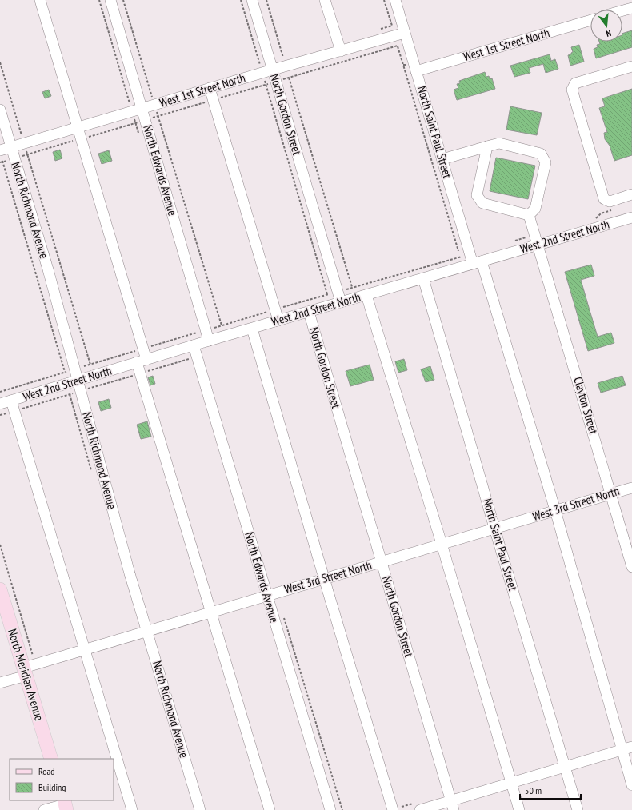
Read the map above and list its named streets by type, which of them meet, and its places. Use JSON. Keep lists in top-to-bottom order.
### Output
{
  "streets": {
    "main road": ["North Meridian Avenue"],
    "street": [
      "West 1st Street North",
      "North Gordon Street",
      "North Saint Paul Street",
      "North Edwards Avenue",
      "North Richmond Avenue",
      "West 2nd Street North",
      "Clayton Street",
      "West 3rd Street North"
    ]
  },
  "crossings": [
    ["West 1st Street North", "North Gordon Street"],
    ["West 1st Street North", "North Saint Paul Street"],
    ["West 1st Street North", "North Edwards Avenue"],
    ["West 1st Street North", "North Richmond Avenue"],
    ["North Gordon Street", "West 2nd Street North"],
    ["North Gordon Street", "West 3rd Street North"],
    ["North Saint Paul Street", "West 2nd Street North"],
    ["North Saint Paul Street", "West 3rd Street North"],
    ["North Edwards Avenue", "West 2nd Street North"],
    ["North Edwards Avenue", "West 3rd Street North"],
    ["North Richmond Avenue", "West 2nd Street North"],
    ["North Richmond Avenue", "West 3rd Street North"],
    ["West 2nd Street North", "Clayton Street"],
    ["Clayton Street", "West 3rd Street North"],
    ["West 3rd Street North", "North Meridian Avenue"]
  ],
  "legend": ["Road", "Building"],
  "scale_bar": "50 m",
  "north": "bottom"
}
